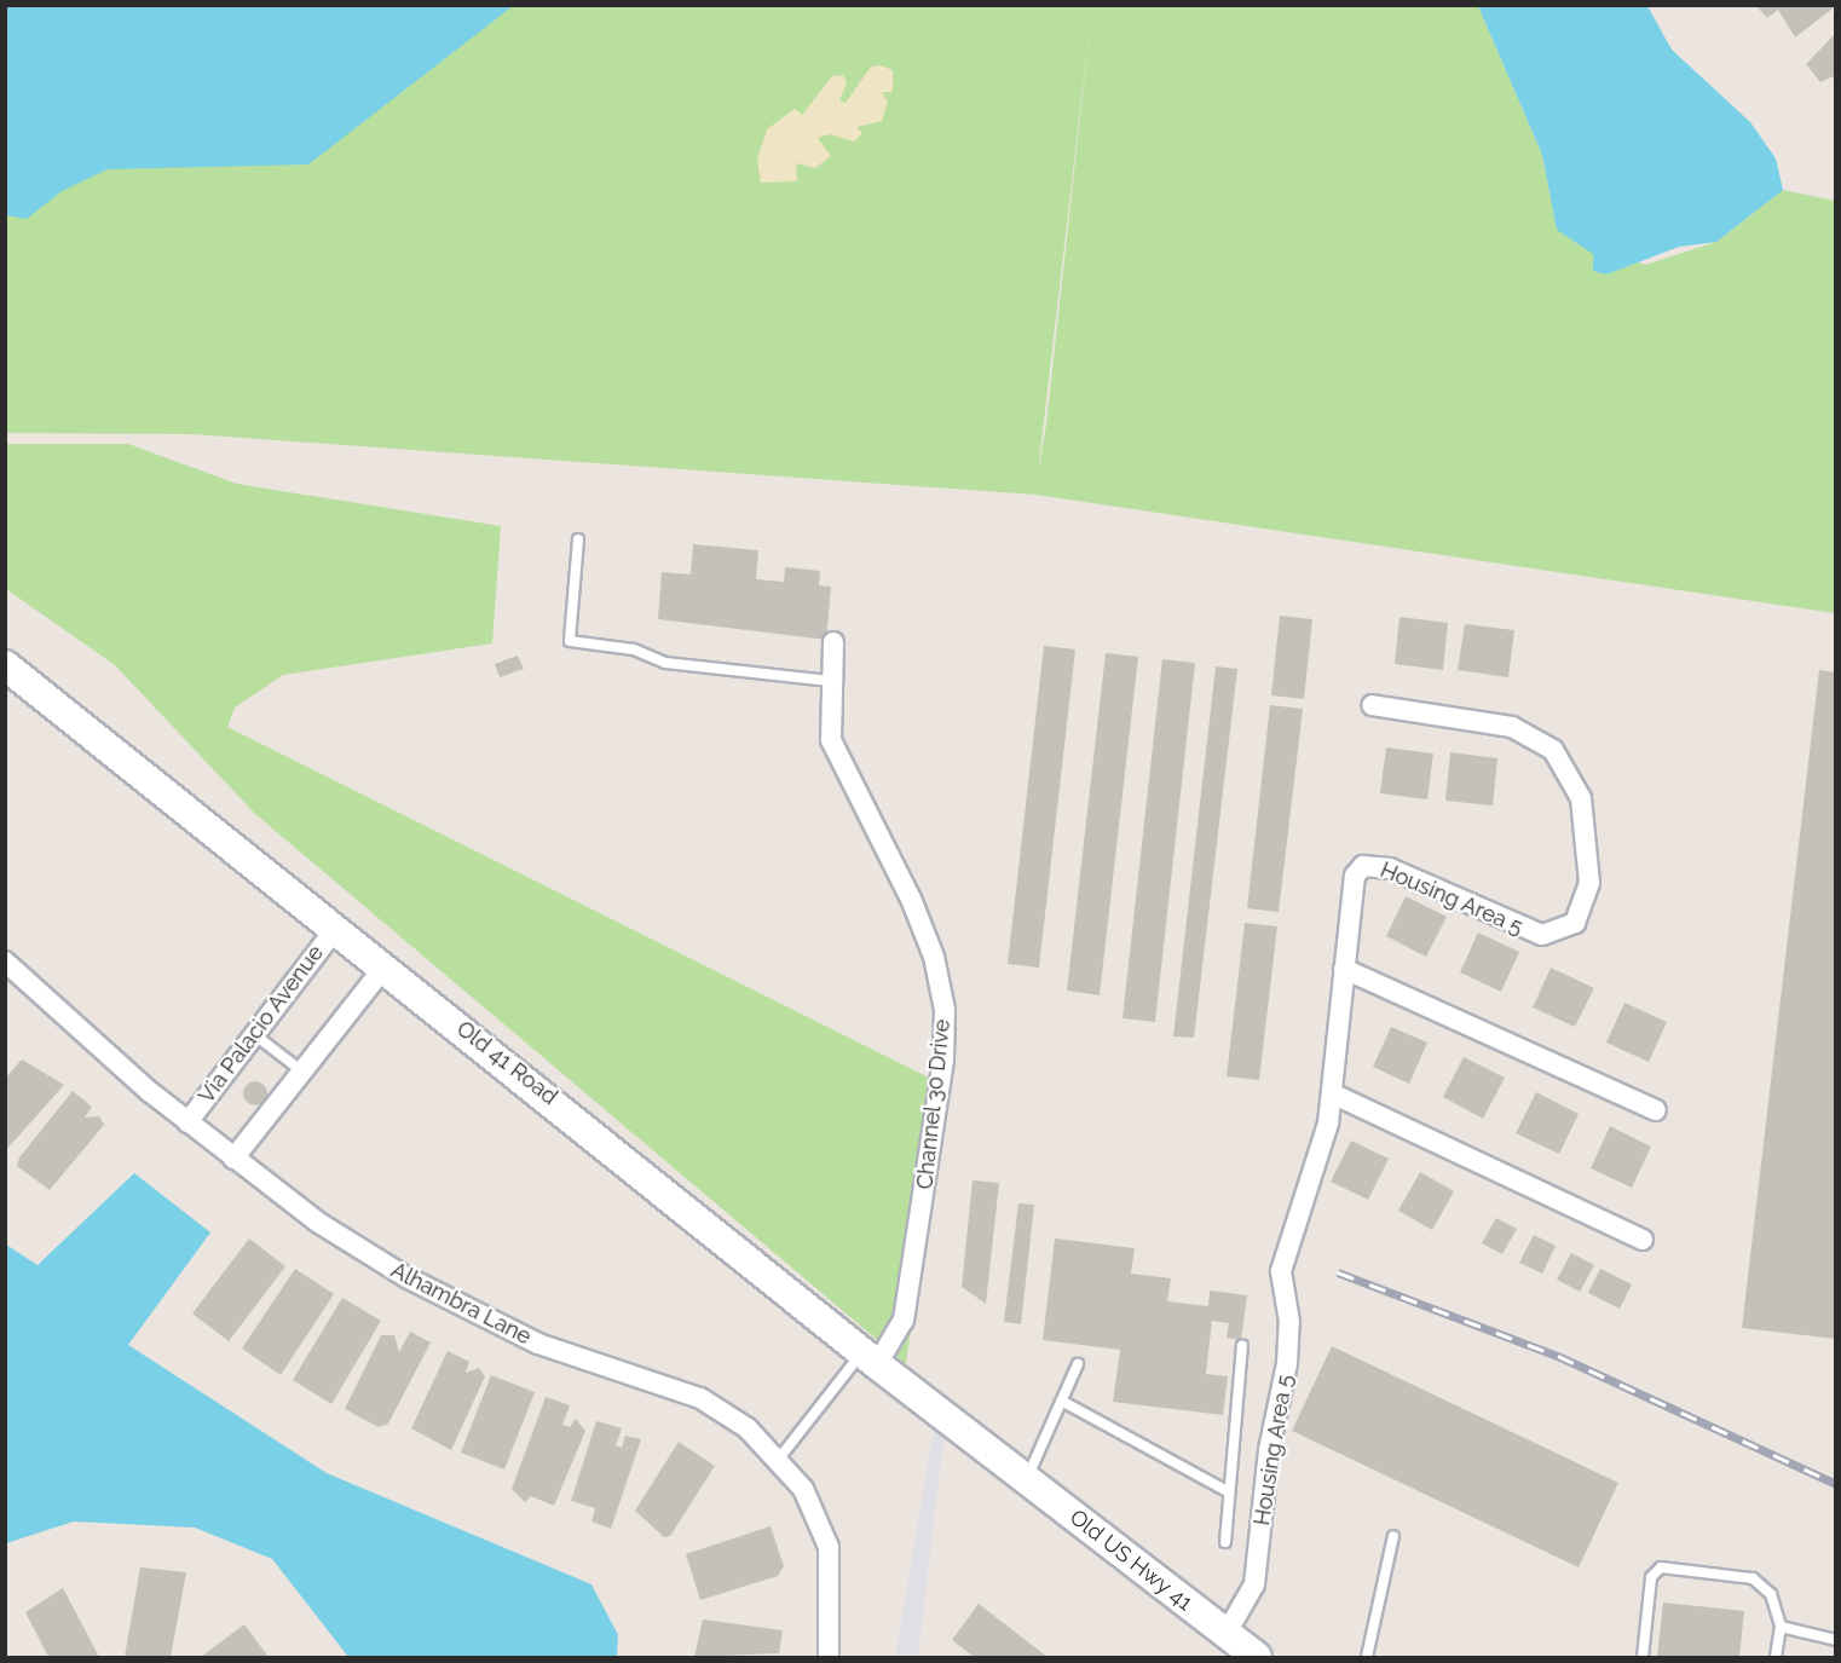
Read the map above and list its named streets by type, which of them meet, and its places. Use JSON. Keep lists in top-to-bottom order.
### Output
{
  "streets": {
    "street": [
      "Housing Area 5",
      "Via Palacio Avenue",
      "Old 41 Road",
      "Channel 30 Drive",
      "Alhambra Lane",
      "Old US Hwy 41"
    ]
  },
  "crossings": [
    ["Housing Area 5", "Old US Hwy 41"],
    ["Via Palacio Avenue", "Old 41 Road"],
    ["Via Palacio Avenue", "Alhambra Lane"],
    ["Old 41 Road", "Channel 30 Drive"],
    ["Old 41 Road", "Old US Hwy 41"]
  ]
}
